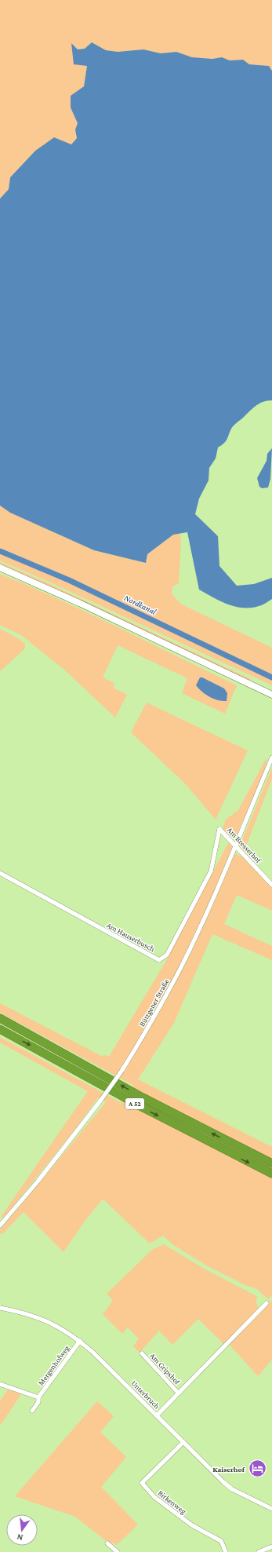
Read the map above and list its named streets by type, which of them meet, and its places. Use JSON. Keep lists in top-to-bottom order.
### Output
{
  "streets": {
    "highway": ["A 52"],
    "street": [
      "Am Bresserhof",
      "Am Hauserbusch",
      "Büttgener Straße",
      "Mergenhofweg",
      "Am Gripshof",
      "Unterbruch",
      "Birkenweg"
    ]
  },
  "crossings": [
    ["Am Bresserhof", "Am Hauserbusch"],
    ["Am Bresserhof", "Büttgener Straße"],
    ["Mergenhofweg", "Unterbruch"],
    ["Am Gripshof", "Unterbruch"],
    ["Unterbruch", "Birkenweg"]
  ],
  "water": ["Nordkanal"],
  "places": {
    "hotel": ["Kaiserhof"]
  },
  "north": "bottom"
}
